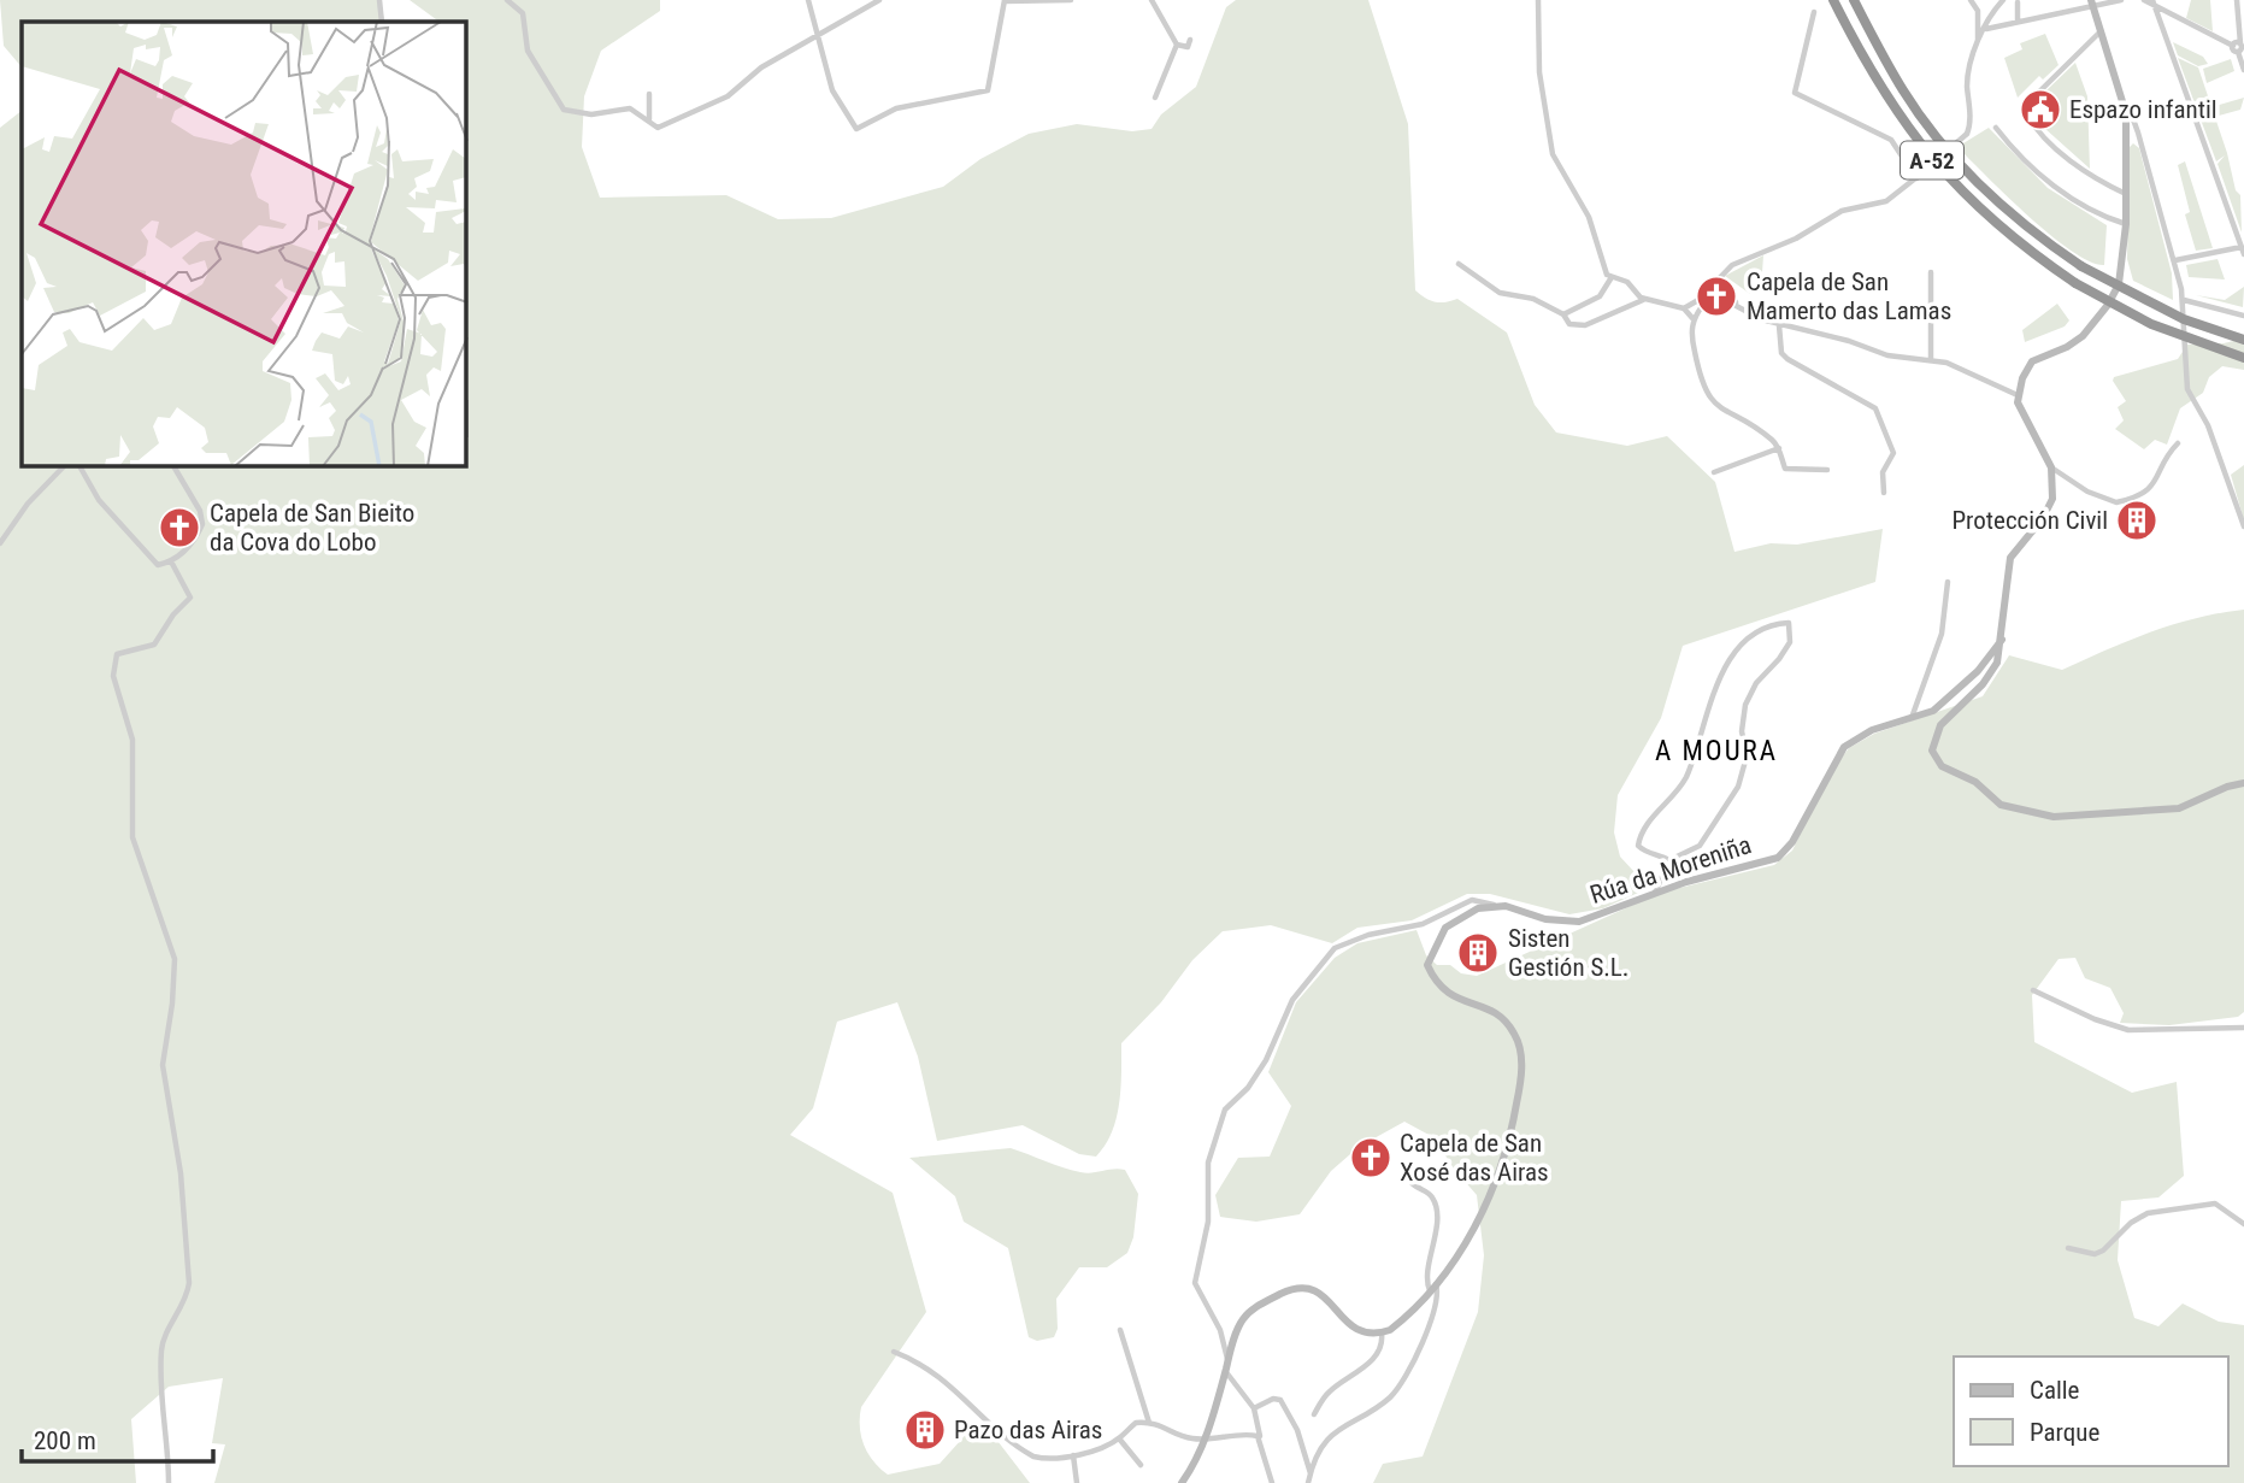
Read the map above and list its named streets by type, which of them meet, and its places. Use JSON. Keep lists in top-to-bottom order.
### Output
{
  "streets": {
    "highway": ["A-52"],
    "street": ["Rúa da Moreniña"]
  },
  "districts": ["A MOURA"],
  "places": {
    "public building": ["Espazo infantil"],
    "church": ["Capela de San Mamerto das Lamas", "Capela de San Bieito da Cova do Lobo", "Capela de San Xosé das Airas"],
    "building": ["Protección Civil", "Sisten Gestión S.L.", "Pazo das Airas"]
  },
  "legend": ["Calle", "Parque"],
  "scale_bar": "200 m"
}
